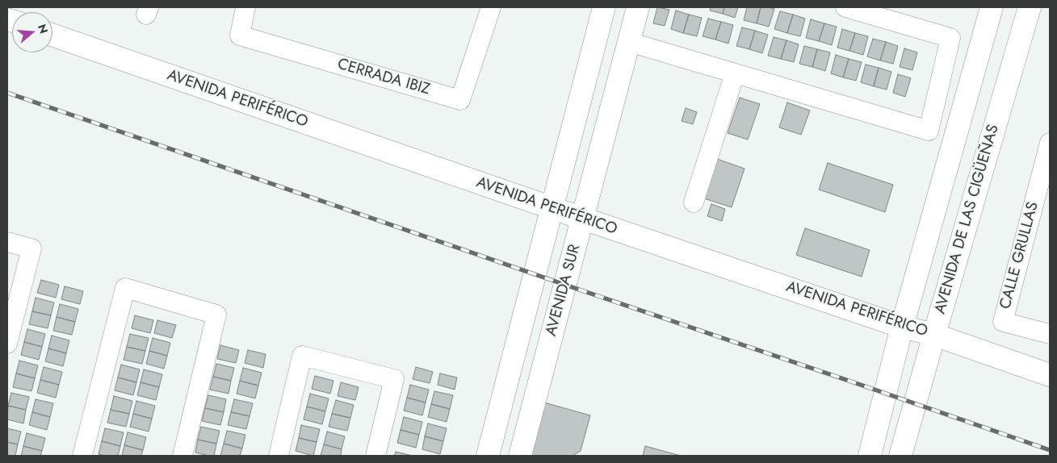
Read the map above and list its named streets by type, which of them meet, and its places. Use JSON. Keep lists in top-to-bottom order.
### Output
{
  "streets": {
    "main road": ["AVENIDA PERIFÉRICO", "AVENIDA DE LAS CIGÜEÑAS", "AVENIDA SUR"],
    "street": ["CERRADA IBIZ", "CALLE GRULLAS"]
  },
  "crossings": [
    ["AVENIDA PERIFÉRICO", "AVENIDA DE LAS CIGÜEÑAS"],
    ["AVENIDA PERIFÉRICO", "AVENIDA SUR"]
  ],
  "north": "right"
}
